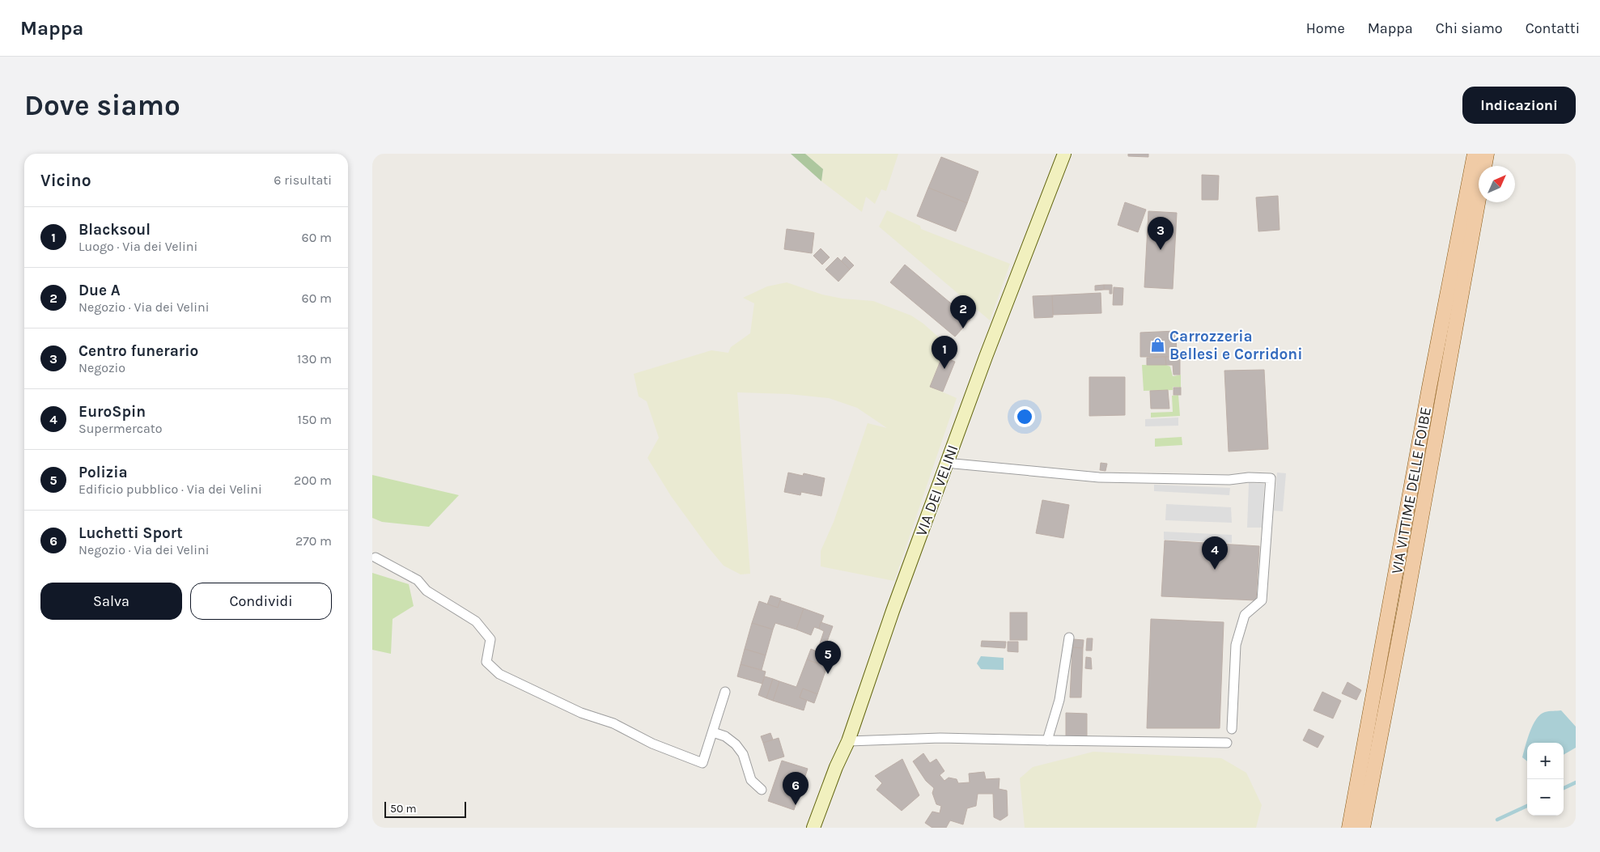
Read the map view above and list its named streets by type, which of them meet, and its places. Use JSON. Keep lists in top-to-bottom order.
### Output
{
  "streets": {
    "main road": ["VIA VITTIME DELLE FOIBE"],
    "street": ["VIA DEI VELINI"]
  },
  "places": {
    "shop": ["Carrozzeria Bellesi e Corridoni"]
  },
  "scale_bar": "50 m",
  "north": "top right",
  "page": {
    "header": "Mappa",
    "nav": [
      "Home",
      "Mappa",
      "Chi siamo",
      "Contatti"
    ],
    "buttons": [
      "Indicazioni",
      ["Salva", "Condividi"]
    ],
    "title": "Dove siamo",
    "heading": ["Vicino", "6 risultati"],
    "list": [
      {
        "mark": "1",
        "name": "Blacksoul",
        "note": "Luogo · Via dei Velini",
        "value": "60 m"
      },
      {
        "mark": "2",
        "name": "Due A",
        "note": "Negozio · Via dei Velini",
        "value": "60 m"
      },
      {
        "mark": "3",
        "name": "Centro funerario",
        "note": "Negozio",
        "value": "130 m"
      },
      {
        "mark": "4",
        "name": "EuroSpin",
        "note": "Supermercato",
        "value": "150 m"
      },
      {
        "mark": "5",
        "name": "Polizia",
        "note": "Edificio pubblico · Via dei Velini",
        "value": "200 m"
      },
      {
        "mark": "6",
        "name": "Luchetti Sport",
        "note": "Negozio · Via dei Velini",
        "value": "270 m"
      }
    ],
    "pins": [
      "3",
      "2",
      "1",
      "4",
      "5",
      "6"
    ],
    "map_buttons": ["+", "−"],
    "scale": "50 m"
  }
}
